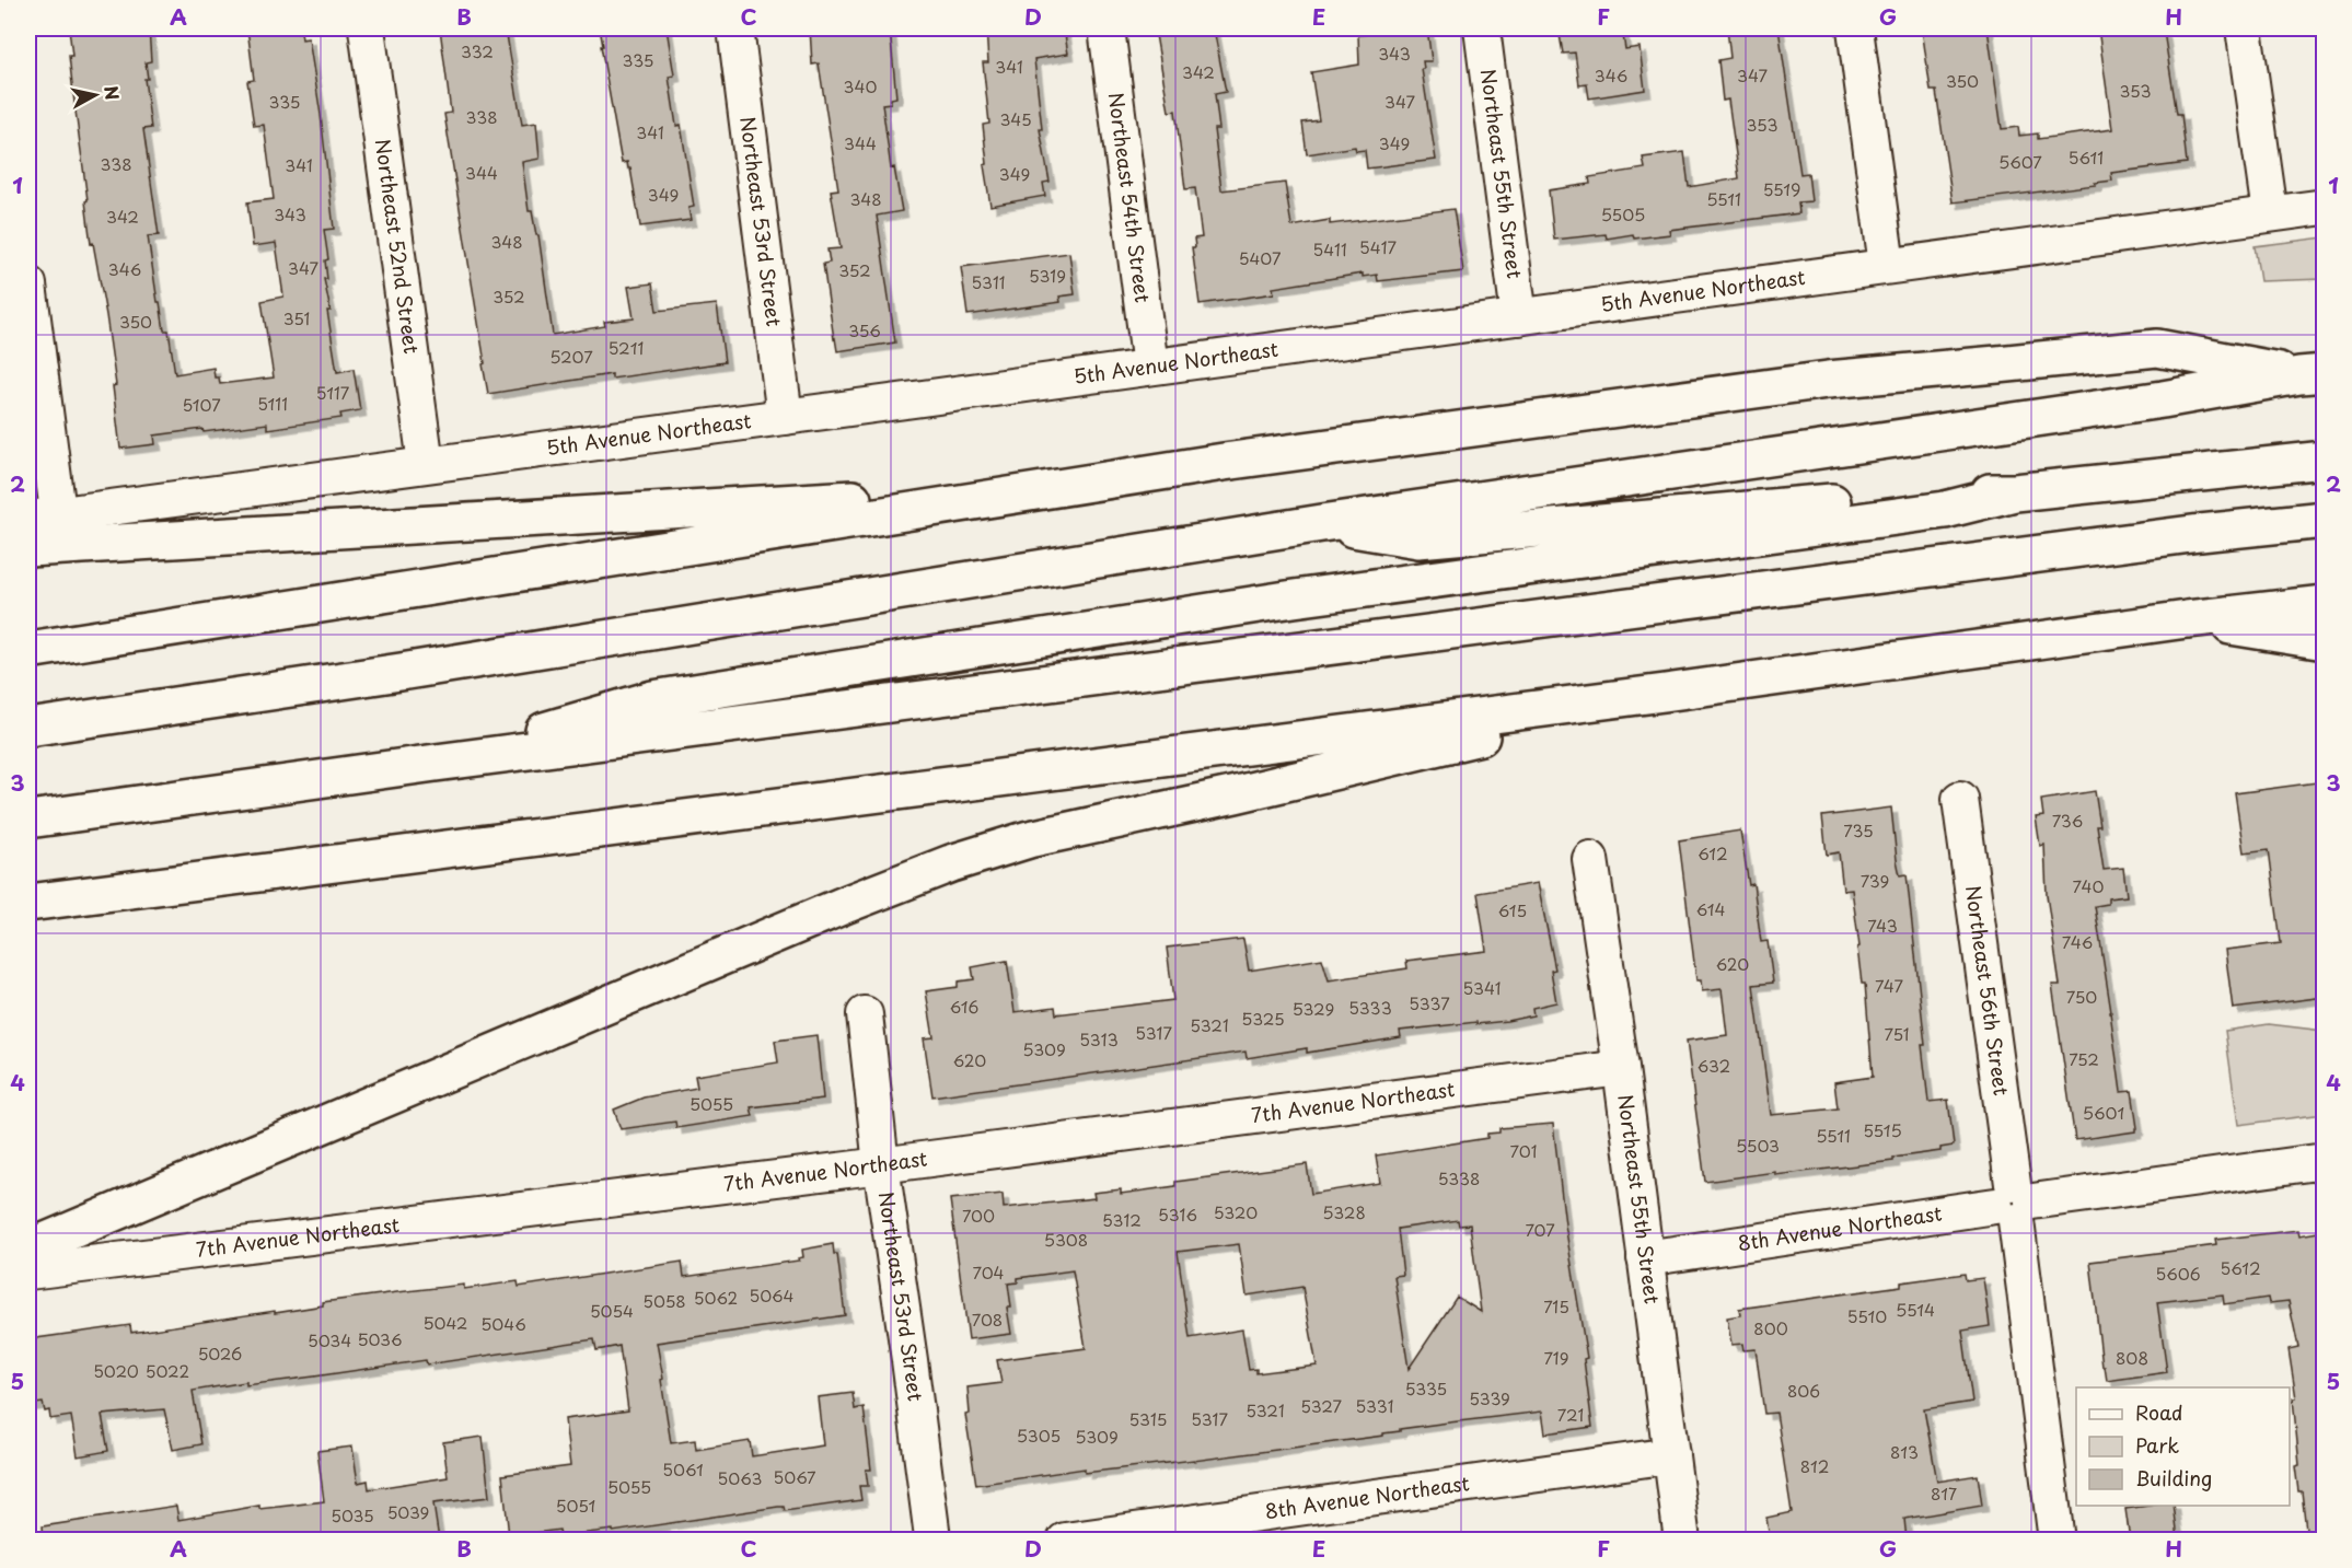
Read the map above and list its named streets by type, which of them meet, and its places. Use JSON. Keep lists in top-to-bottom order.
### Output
{
  "streets": {
    "street": [
      "Northeast 55th Street",
      "Northeast 54th Street",
      "Northeast 53rd Street",
      "Northeast 52nd Street",
      "5th Avenue Northeast",
      "Northeast 56th Street",
      "7th Avenue Northeast",
      "8th Avenue Northeast"
    ]
  },
  "crossings": [
    ["Northeast 55th Street", "5th Avenue Northeast"],
    ["Northeast 55th Street", "7th Avenue Northeast"],
    ["Northeast 55th Street", "8th Avenue Northeast"],
    ["Northeast 54th Street", "5th Avenue Northeast"],
    ["Northeast 53rd Street", "5th Avenue Northeast"],
    ["Northeast 53rd Street", "7th Avenue Northeast"],
    ["Northeast 52nd Street", "5th Avenue Northeast"],
    ["Northeast 56th Street", "8th Avenue Northeast"]
  ],
  "house_numbers": [
    "332",
    "343",
    "335",
    "341",
    "342",
    "346",
    "347",
    "350",
    "340",
    "353",
    "335",
    "347",
    "338",
    "345",
    "353",
    "341",
    "344",
    "349",
    "5611",
    "5607",
    "338",
    "341",
    "344",
    "349",
    "5519",
    "349",
    "348",
    "5511",
    "343",
    "5505",
    "342",
    "348",
    "5417",
    "5411",
    "5407",
    "347",
    "346",
    "352",
    "5319",
    "5311",
    "352",
    "351",
    "350",
    "356",
    "5211",
    "5207",
    "5117",
    "5111",
    "5107",
    "736",
    "735",
    "612",
    "739",
    "740",
    "614",
    "615",
    "743",
    "746",
    "620",
    "747",
    "5341",
    "750",
    "5337",
    "616",
    "5333",
    "5329",
    "5325",
    "5321",
    "5317",
    "751",
    "5313",
    "5309",
    "752",
    "620",
    "632",
    "5055",
    "5601",
    "5515",
    "5511",
    "5503",
    "701",
    "5338",
    "5320",
    "5328",
    "5316",
    "700",
    "5312",
    "707",
    "5308",
    "5612",
    "704",
    "5606",
    "5064",
    "5062",
    "5058",
    "715",
    "5514",
    "5054",
    "5510",
    "708",
    "5042",
    "5046",
    "800",
    "5036",
    "5034",
    "5026",
    "719",
    "808",
    "5020",
    "5022",
    "5335",
    "806",
    "5339",
    "5327",
    "5331",
    "5321",
    "721",
    "5315",
    "5317",
    "5305",
    "5309",
    "813",
    "812",
    "5061",
    "5067",
    "5063",
    "5055",
    "817",
    "5051",
    "5039",
    "5035"
  ],
  "legend": ["Road", "Park", "Building"],
  "north": "right",
  "grid": {
    "columns": [
      "A",
      "B",
      "C",
      "D",
      "E",
      "F",
      "G",
      "H"
    ],
    "rows": [
      "1",
      "2",
      "3",
      "4",
      "5"
    ]
  }
}
